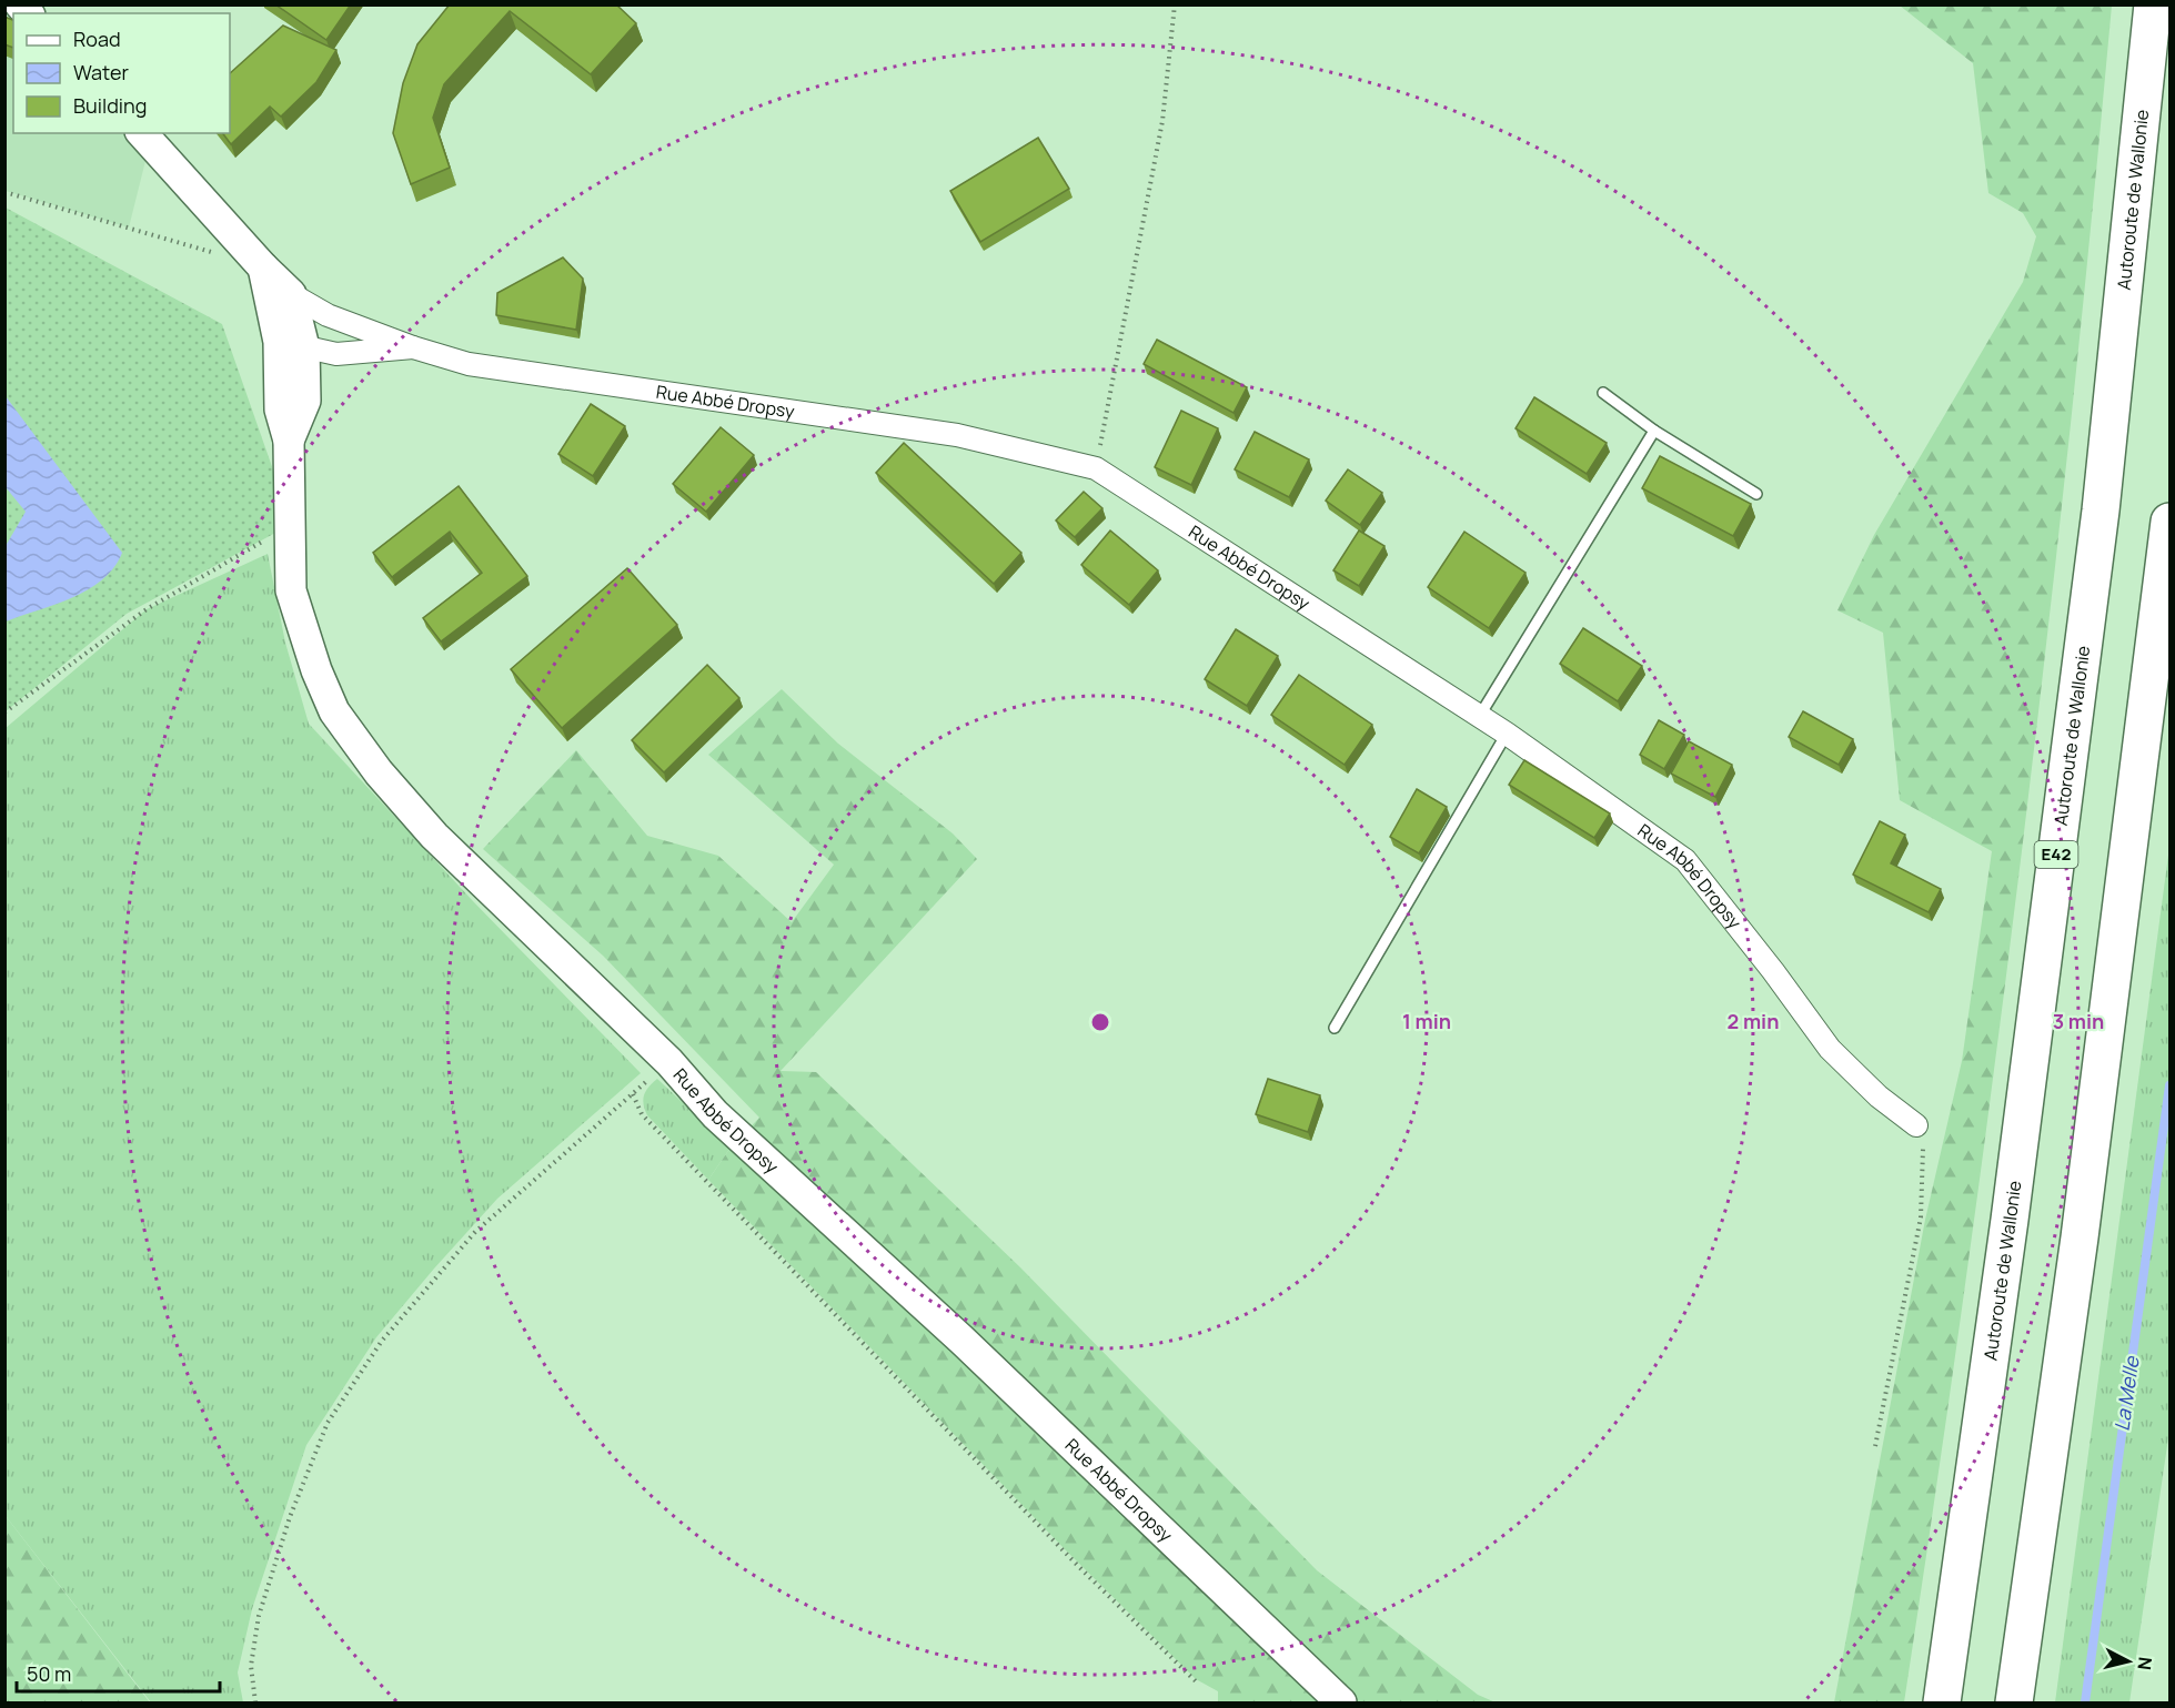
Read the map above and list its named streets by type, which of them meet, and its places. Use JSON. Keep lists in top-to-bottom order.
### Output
{
  "streets": {
    "highway": ["Autoroute de Wallonie", "E42"],
    "street": ["Rue Abbé Dropsy"]
  },
  "water": ["La Melle"],
  "legend": ["Road", "Water", "Building"],
  "scale_bar": "50 m",
  "north": "right",
  "rings": ["1 min", "2 min", "3 min"]
}
